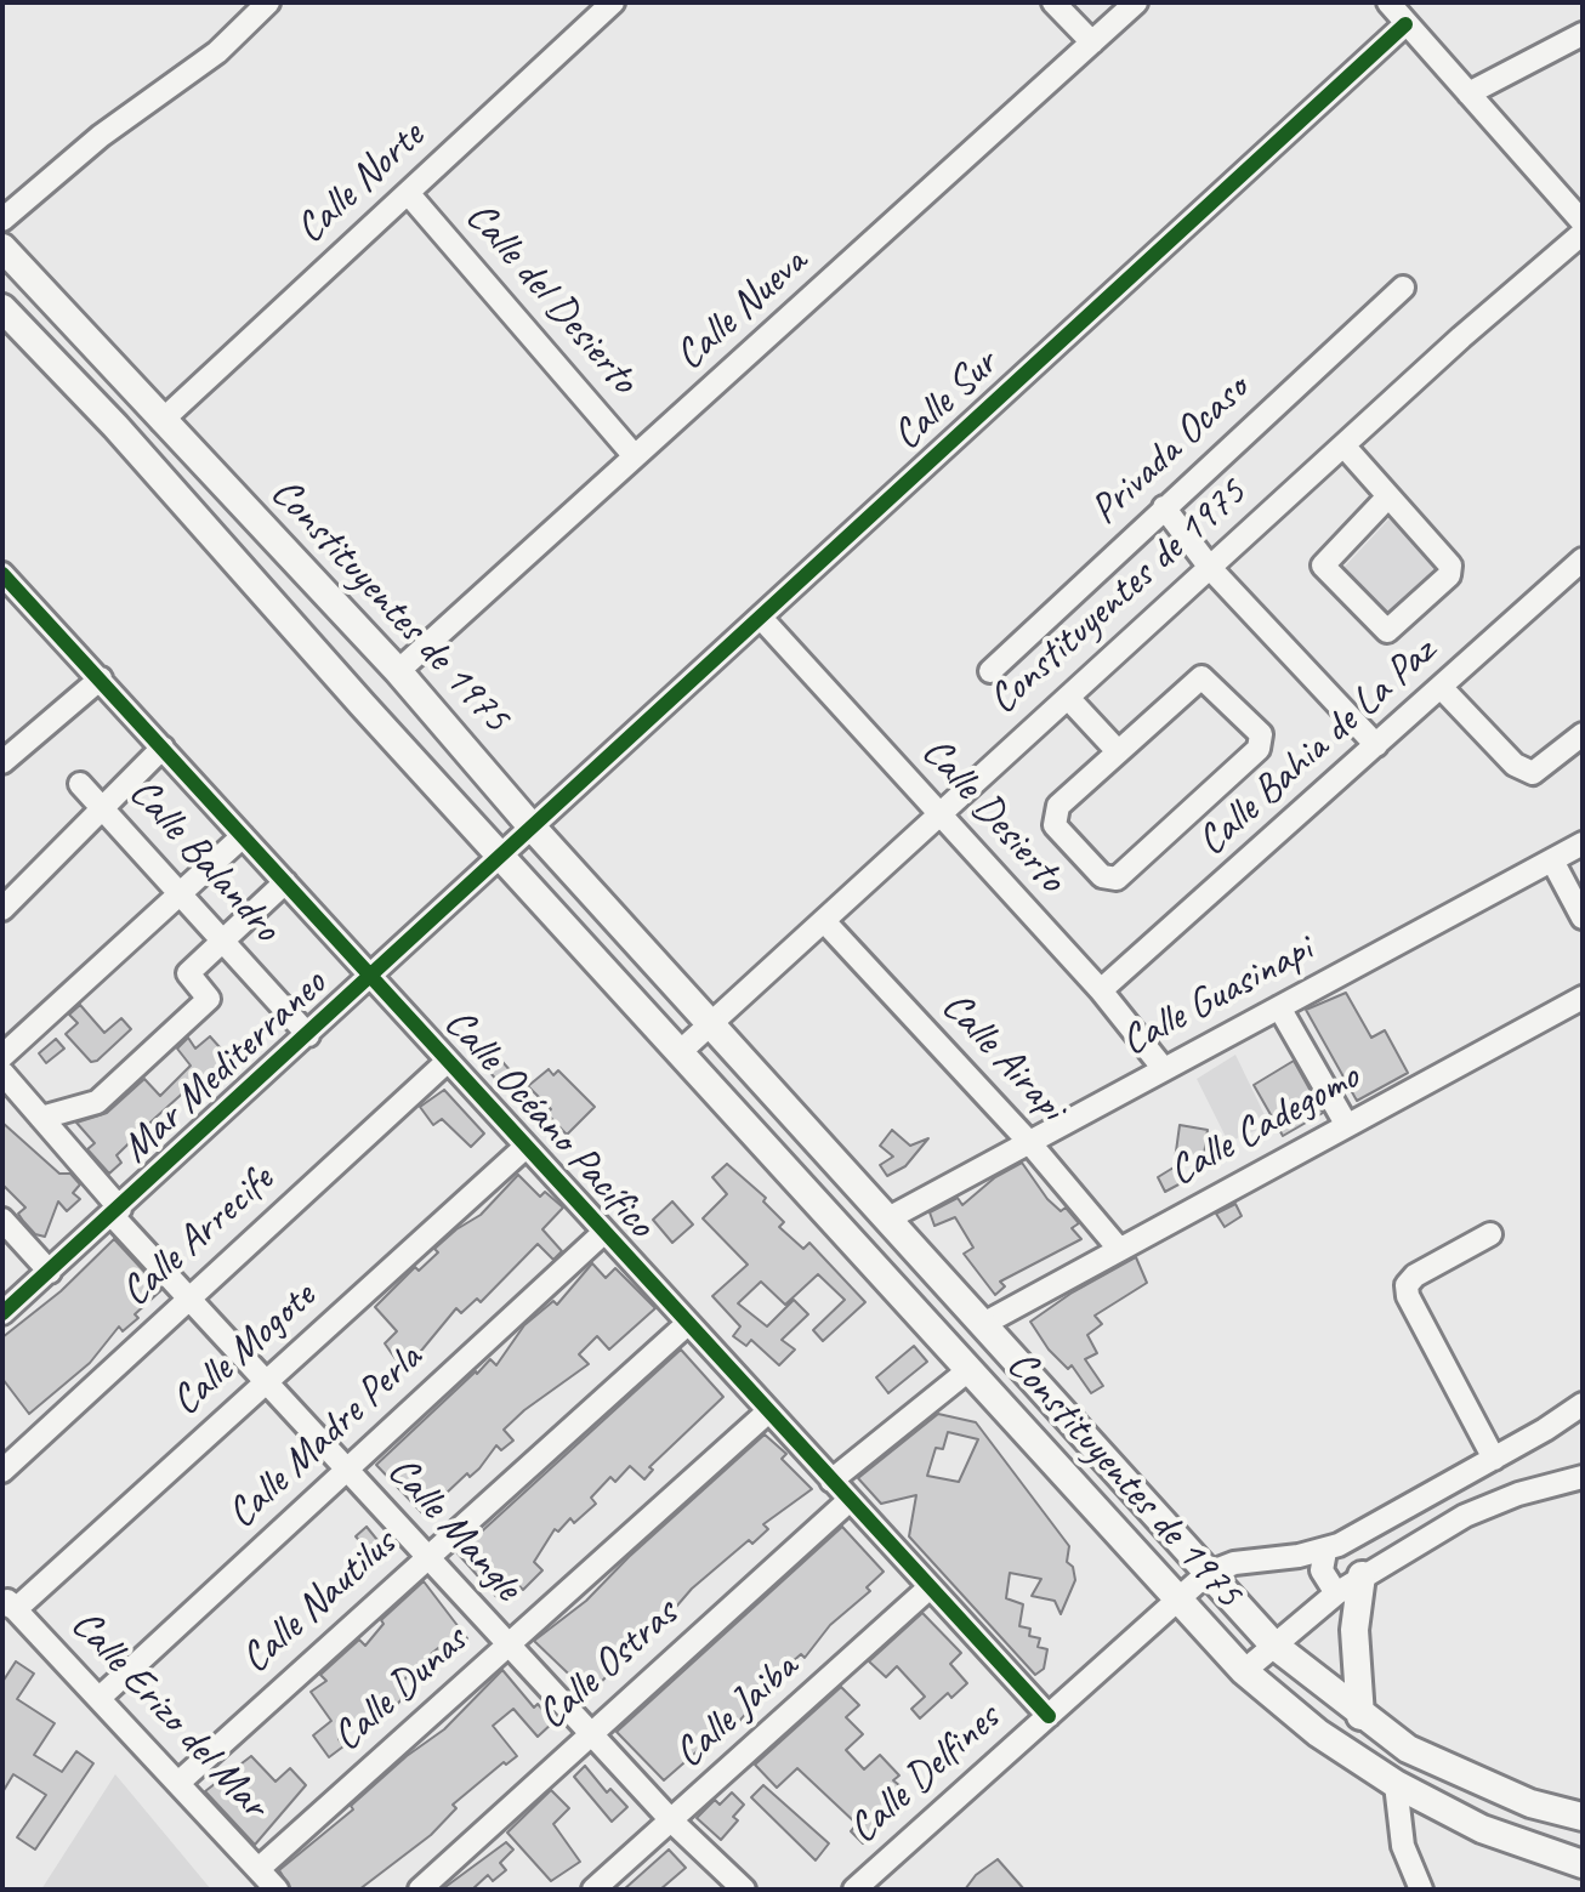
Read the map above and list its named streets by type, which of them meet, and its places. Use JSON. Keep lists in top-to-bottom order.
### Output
{
  "streets": {
    "main road": ["Constituyentes de 1975"],
    "street": [
      "Calle Norte",
      "Calle del Desierto",
      "Calle Nueva",
      "Calle Sur",
      "Privada Ocaso",
      "Calle Bahia de La Paz",
      "Calle Desierto",
      "Calle Balandro",
      "Calle Guasinapi",
      "Calle Airapi",
      "Mar Mediterraneo",
      "Calle Océano Pacífico",
      "Calle Cadegomo",
      "Calle Arrecife",
      "Calle Mogote",
      "Calle Madre Perla",
      "Calle Mangle",
      "Calle Nautilus",
      "Calle Ostras",
      "Calle Dunas",
      "Calle Jaiba",
      "Calle Erizo del Mar",
      "Calle Delfines"
    ]
  },
  "crossings": [
    ["Calle Norte", "Calle del Desierto"],
    ["Calle Norte", "Constituyentes de 1975"],
    ["Calle del Desierto", "Calle Nueva"],
    ["Calle Nueva", "Constituyentes de 1975"],
    ["Calle Sur", "Constituyentes de 1975"],
    ["Calle Sur", "Calle Desierto"],
    ["Calle Sur", "Mar Mediterraneo"],
    ["Constituyentes de 1975", "Calle Desierto"],
    ["Constituyentes de 1975", "Calle Guasinapi"],
    ["Constituyentes de 1975", "Calle Airapi"],
    ["Constituyentes de 1975", "Mar Mediterraneo"],
    ["Constituyentes de 1975", "Calle Cadegomo"],
    ["Constituyentes de 1975", "Calle Delfines"],
    ["Calle Bahia de La Paz", "Calle Desierto"],
    ["Calle Desierto", "Calle Guasinapi"],
    ["Calle Balandro", "Mar Mediterraneo"],
    ["Calle Guasinapi", "Calle Airapi"],
    ["Calle Airapi", "Calle Cadegomo"],
    ["Mar Mediterraneo", "Calle Océano Pacífico"],
    ["Mar Mediterraneo", "Calle Mangle"],
    ["Calle Océano Pacífico", "Calle Arrecife"],
    ["Calle Océano Pacífico", "Calle Mogote"],
    ["Calle Océano Pacífico", "Calle Madre Perla"],
    ["Calle Océano Pacífico", "Calle Nautilus"],
    ["Calle Océano Pacífico", "Calle Ostras"],
    ["Calle Océano Pacífico", "Calle Dunas"],
    ["Calle Océano Pacífico", "Calle Jaiba"],
    ["Calle Océano Pacífico", "Calle Delfines"],
    ["Calle Arrecife", "Calle Mangle"],
    ["Calle Mogote", "Calle Mangle"],
    ["Calle Mogote", "Calle Erizo del Mar"],
    ["Calle Madre Perla", "Calle Mangle"],
    ["Calle Madre Perla", "Calle Erizo del Mar"],
    ["Calle Mangle", "Calle Nautilus"],
    ["Calle Mangle", "Calle Ostras"],
    ["Calle Mangle", "Calle Dunas"],
    ["Calle Mangle", "Calle Jaiba"],
    ["Calle Nautilus", "Calle Erizo del Mar"],
    ["Calle Dunas", "Calle Erizo del Mar"]
  ]
}
